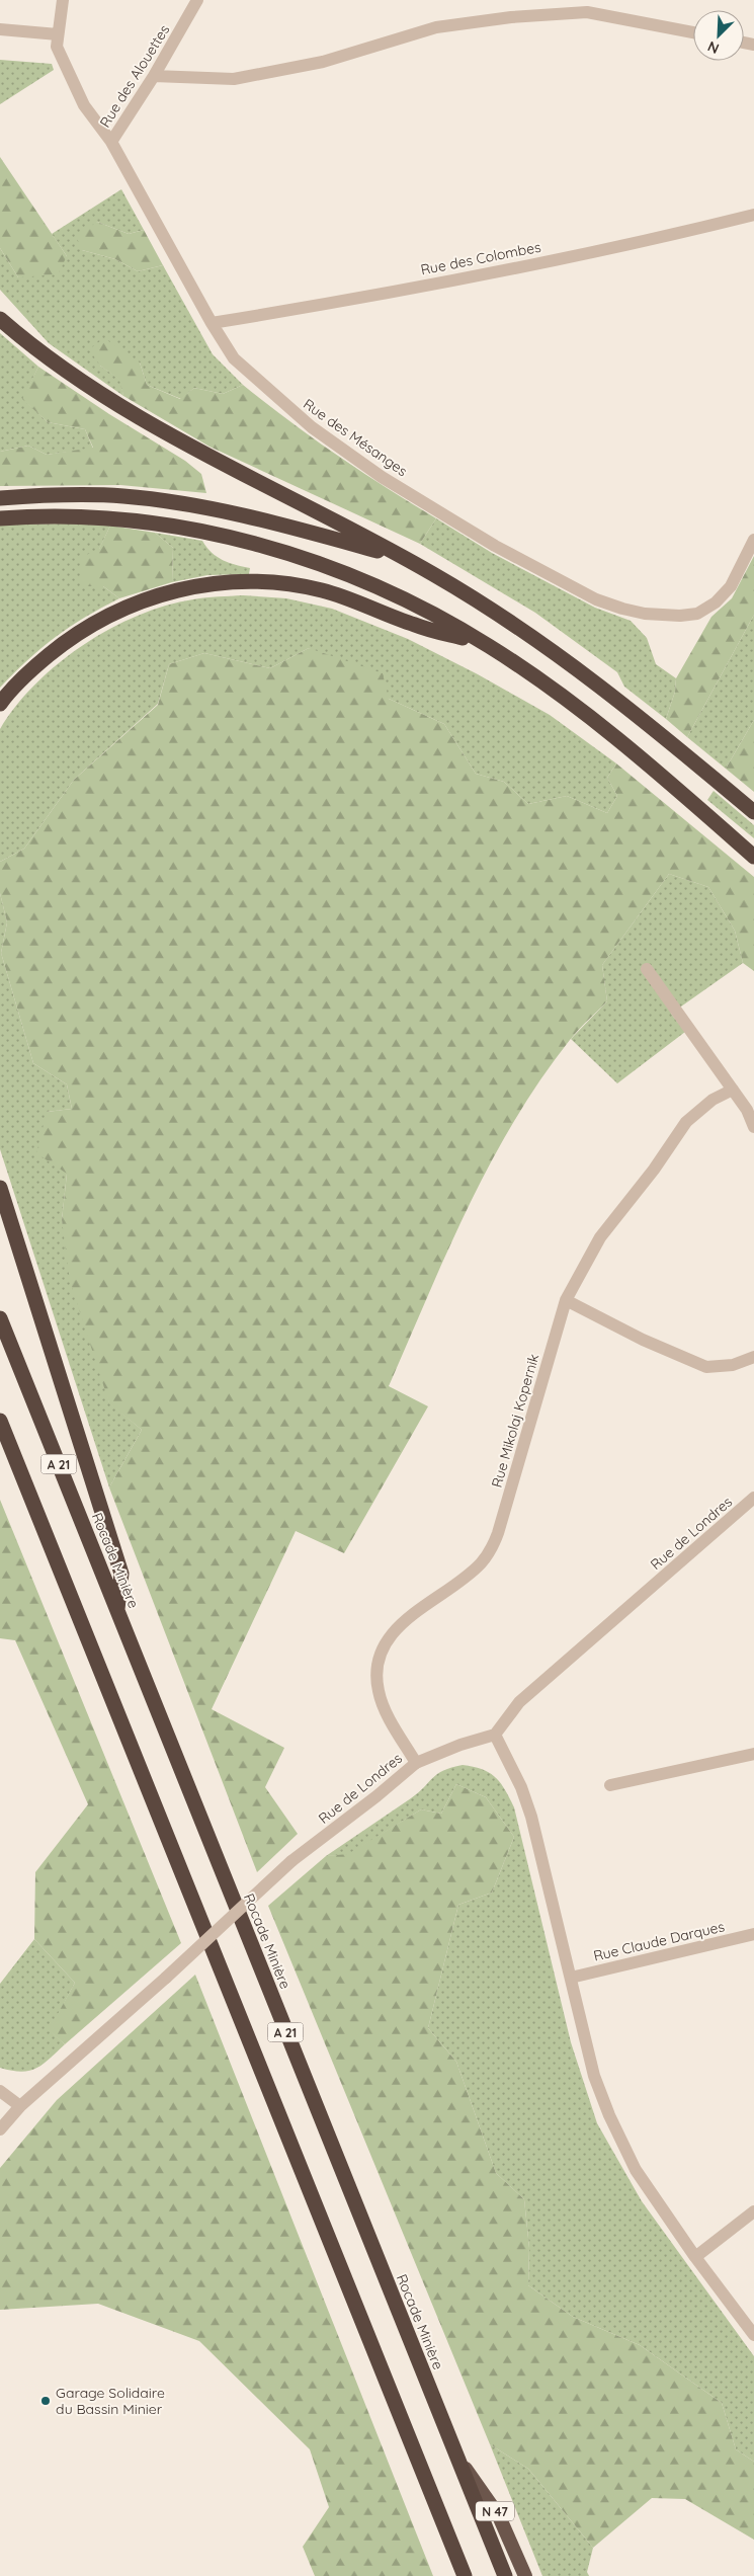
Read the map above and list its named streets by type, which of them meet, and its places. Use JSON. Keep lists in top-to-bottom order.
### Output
{
  "streets": {
    "highway": ["A 21", "Rocade Minière", "N 47"],
    "street": [
      "Rue des Alouettes",
      "Rue des Colombes",
      "Rue des Mésanges",
      "Rue Mikolaj Kopernik",
      "Rue de Londres",
      "Rue Claude Darques"
    ]
  },
  "crossings": [
    ["Rue des Alouettes", "Rue des Mésanges"],
    ["Rue des Colombes", "Rue des Mésanges"],
    ["Rue Mikolaj Kopernik", "Rue de Londres"],
    ["Rocade Minière", "N 47"]
  ],
  "places": ["Garage Solidaire du Bassin Minier"],
  "north": "bottom left"
}
